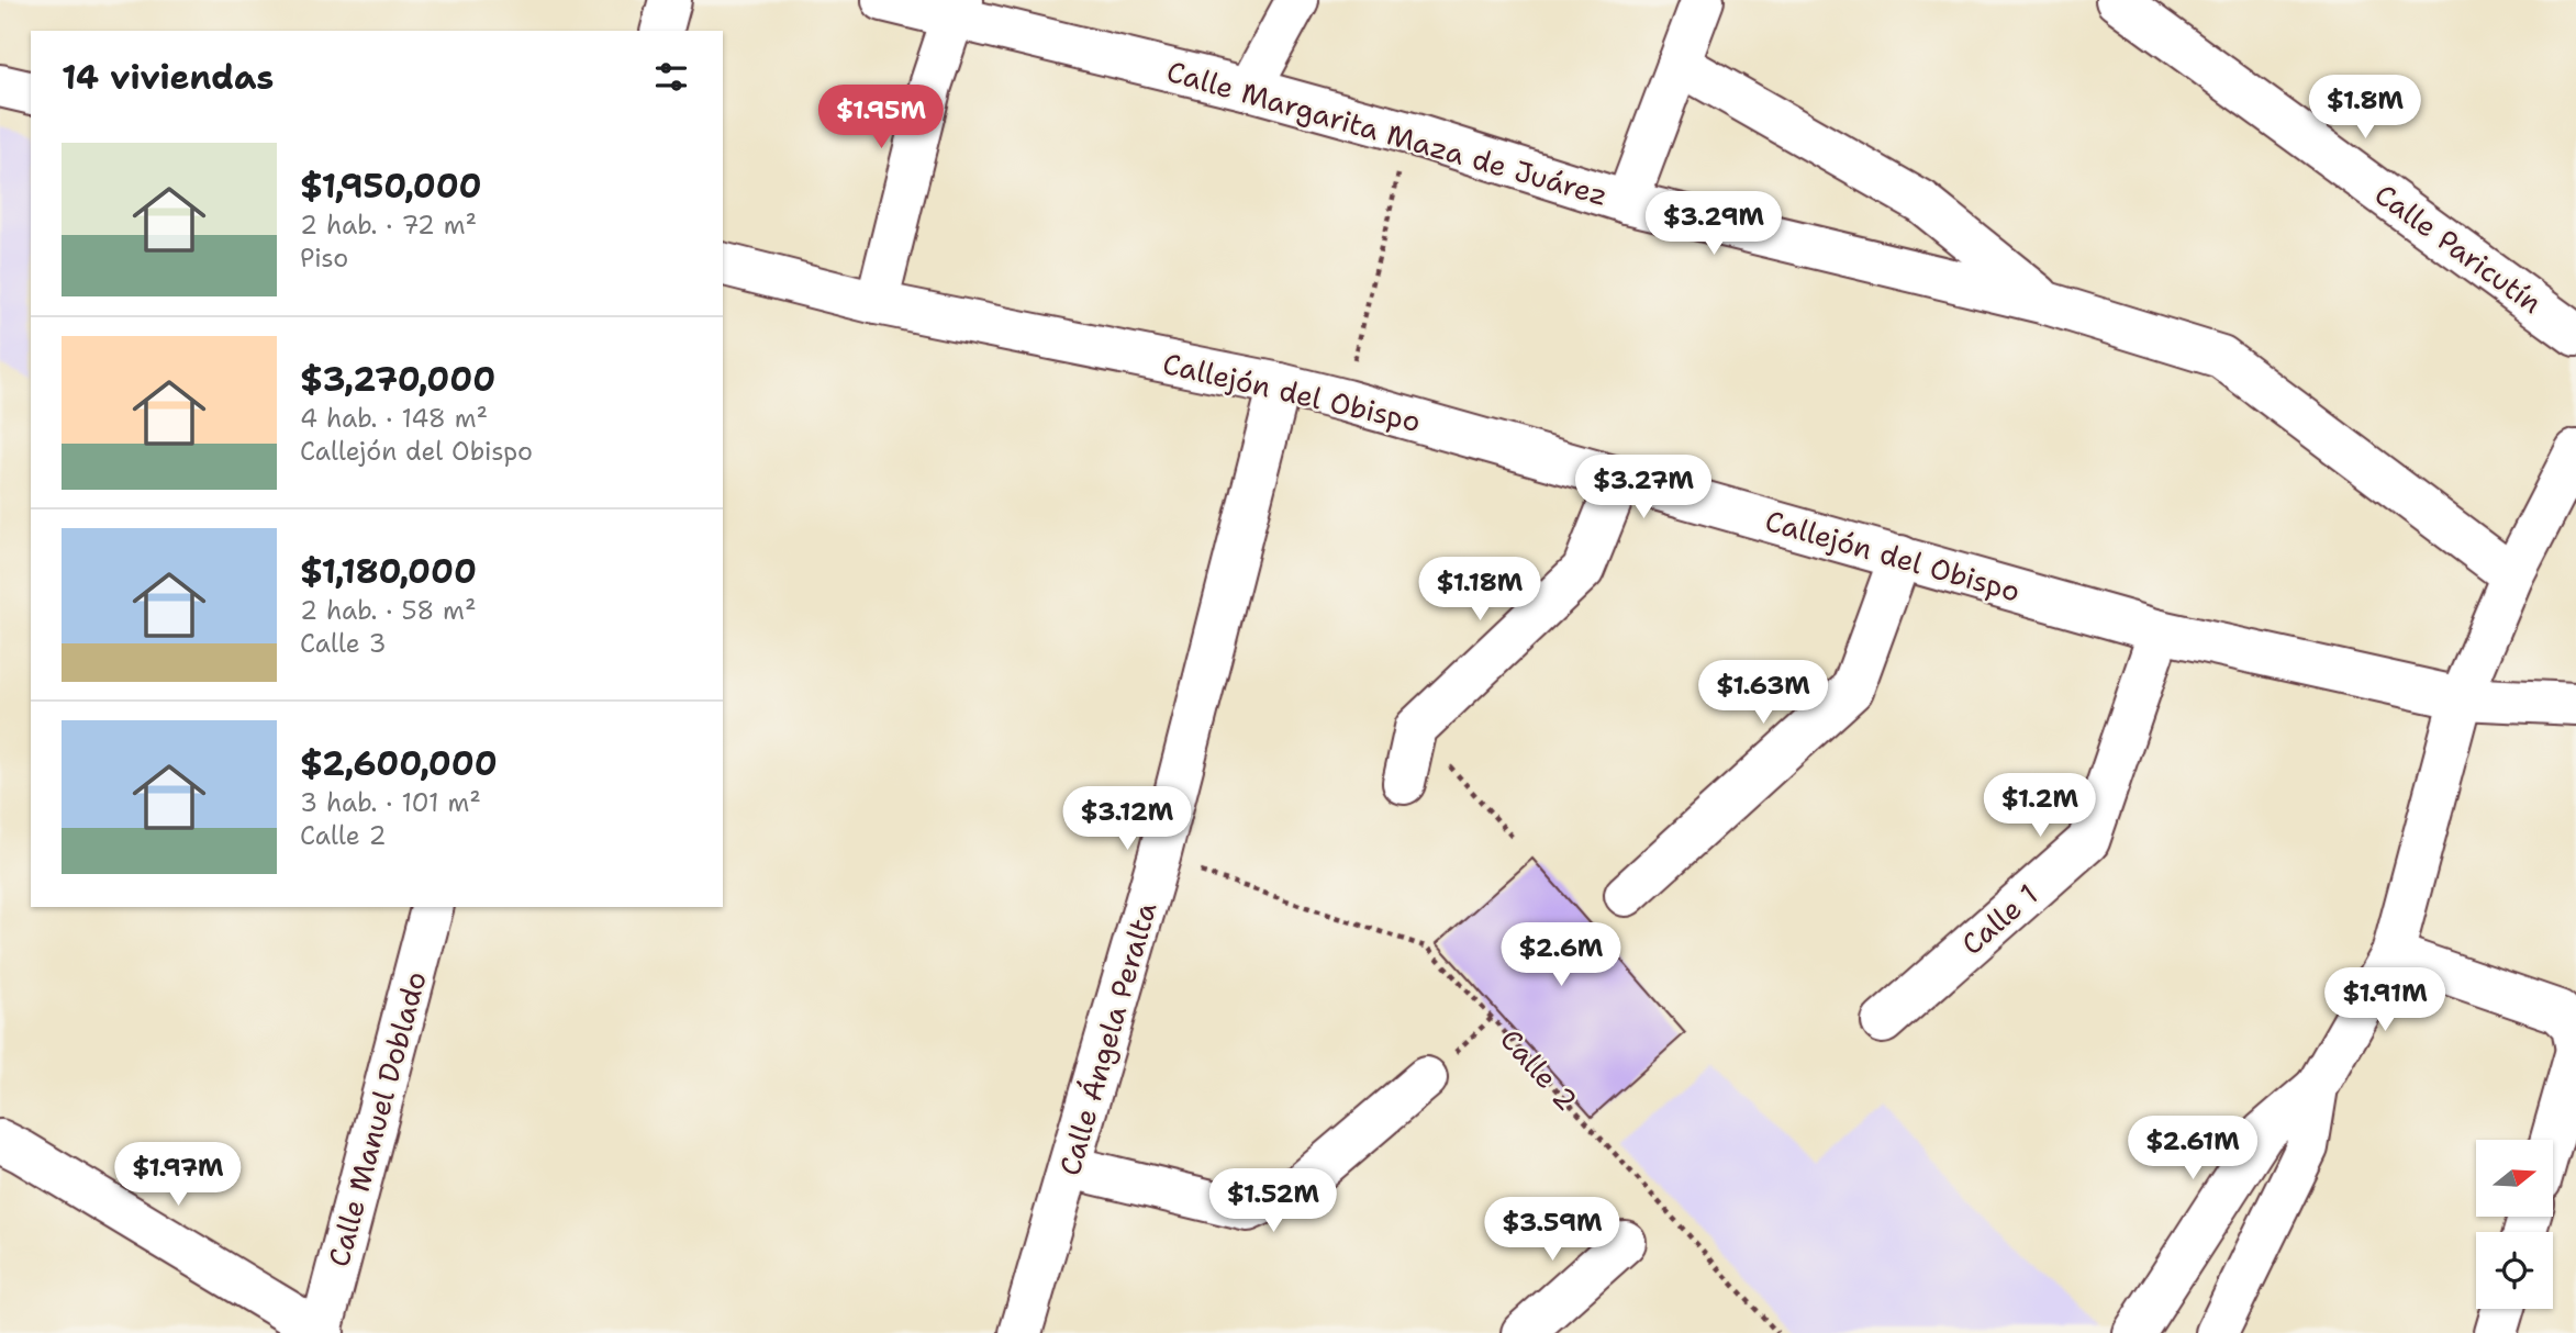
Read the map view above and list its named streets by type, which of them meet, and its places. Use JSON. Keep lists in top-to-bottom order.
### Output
{
  "streets": {
    "street": [
      "Calle Margarita Maza de Juárez",
      "Calle Paricutín",
      "Callejón del Obispo",
      "Calle 1",
      "Calle Ángela Peralta",
      "Calle Manuel Doblado"
    ],
    "path": ["Calle 2"]
  },
  "crossings": [
    ["Callejón del Obispo", "Calle 1"],
    ["Callejón del Obispo", "Calle Ángela Peralta"],
    ["Calle Ángela Peralta", "Calle 2"]
  ],
  "north": "right",
  "page": {
    "heading": "14 viviendas",
    "price": [
      "$1.8M",
      "$1.95M",
      "$3.29M",
      "$3.27M",
      "$1.18M",
      "$1.63M",
      "$1.2M",
      "$3.12M",
      "$2.6M",
      "$1.91M",
      "$2.61M",
      "$1.97M",
      "$1.52M",
      "$3.59M"
    ],
    "list": [
      {
        "name": "$1,950,000",
        "note": "2 hab. · 72 m² · Piso"
      },
      {
        "name": "$3,270,000",
        "note": "4 hab. · 148 m² · Callejón del Obispo"
      },
      {
        "name": "$1,180,000",
        "note": "2 hab. · 58 m² · Calle 3"
      },
      {
        "name": "$2,600,000",
        "note": "3 hab. · 101 m² · Calle 2"
      }
    ]
  }
}
